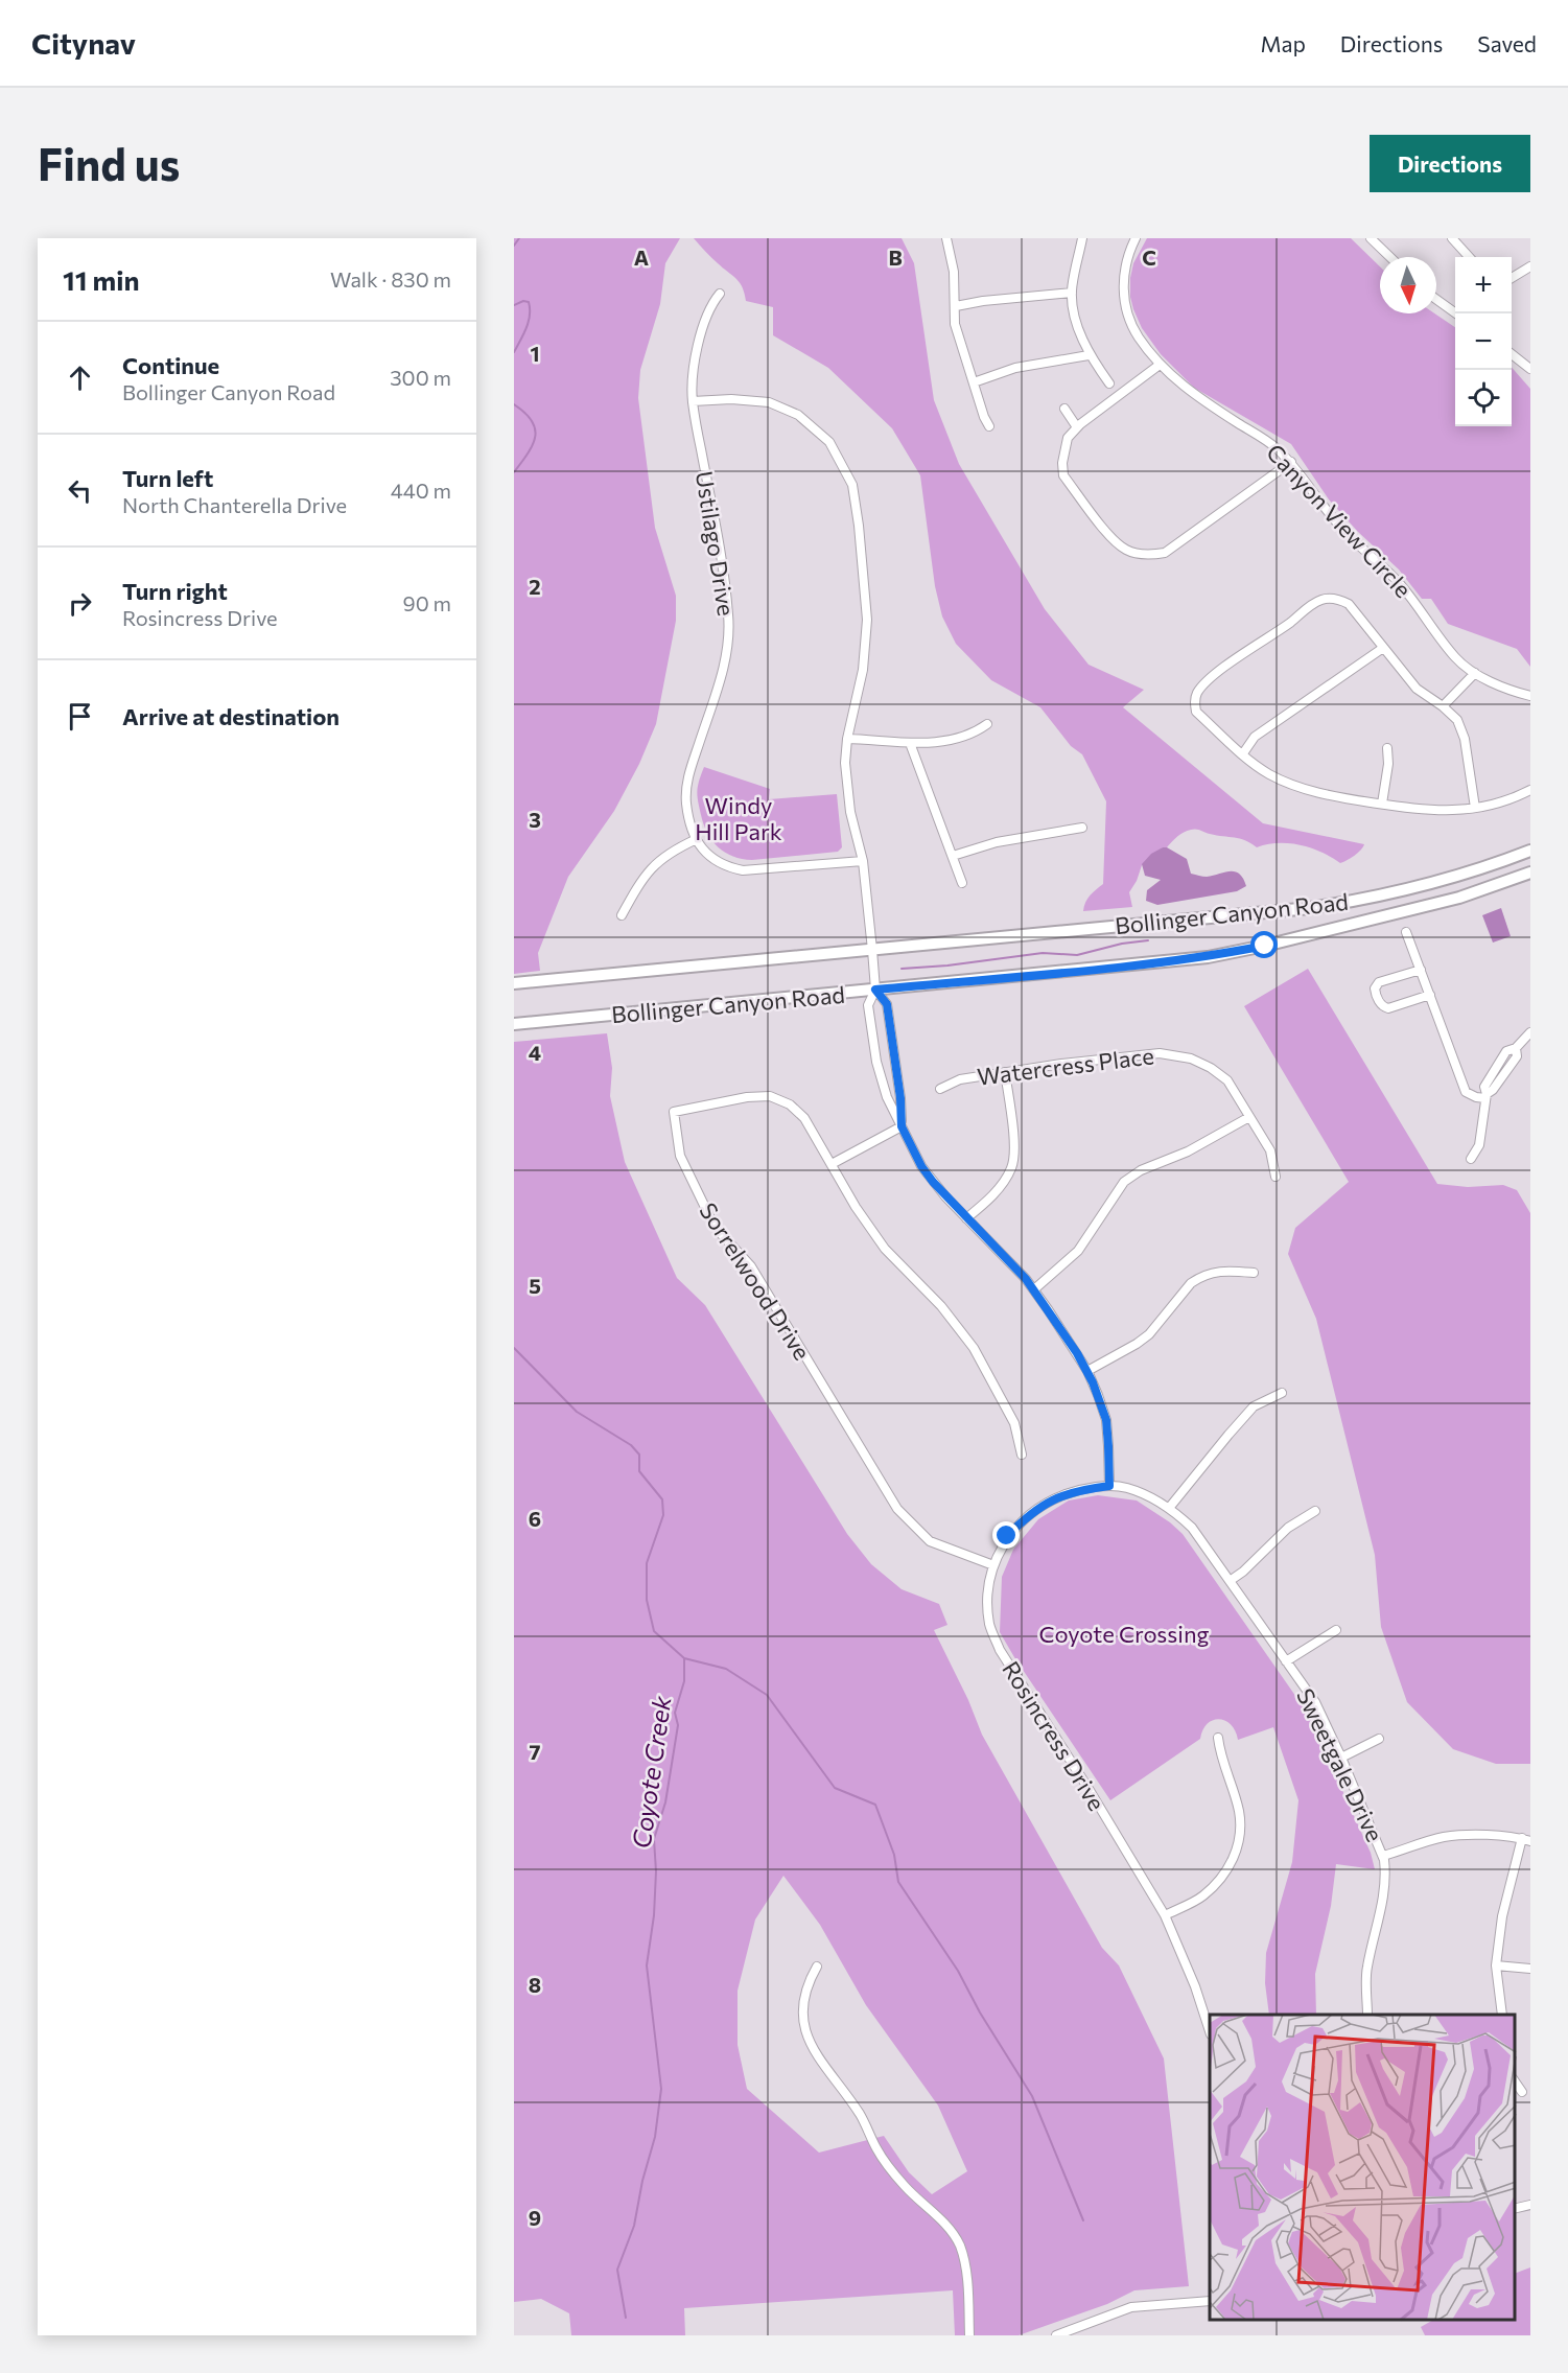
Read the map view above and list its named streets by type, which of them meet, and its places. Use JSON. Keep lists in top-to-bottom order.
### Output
{
  "streets": {
    "main road": ["Bollinger Canyon Road"],
    "street": [
      "Canyon View Circle",
      "Ustilago Drive",
      "Watercress Place",
      "Sorrelwood Drive",
      "Rosincress Drive",
      "Sweetgale Drive"
    ]
  },
  "crossings": [
    ["Sorrelwood Drive", "Rosincress Drive"],
    ["Rosincress Drive", "Sweetgale Drive"]
  ],
  "water": ["Coyote Creek"],
  "parks": ["Windy Hill Park", "Coyote Crossing"],
  "north": "bottom",
  "page": {
    "header": "Citynav",
    "nav": ["Map", "Directions", "Saved"],
    "buttons": "Directions",
    "title": "Find us",
    "heading": ["11 min", "Walk · 830 m"],
    "map_buttons": ["+", "−"],
    "list": [
      ["Continue", "Bollinger Canyon Road", "300 m"],
      ["Turn left", "North Chanterella Drive", "440 m"],
      ["Turn right", "Rosincress Drive", "90 m"],
      "Arrive at destination"
    ]
  },
  "grid": {
    "columns": ["A", "B", "C"],
    "rows": [
      "1",
      "2",
      "3",
      "4",
      "5",
      "6",
      "7",
      "8",
      "9"
    ]
  }
}
